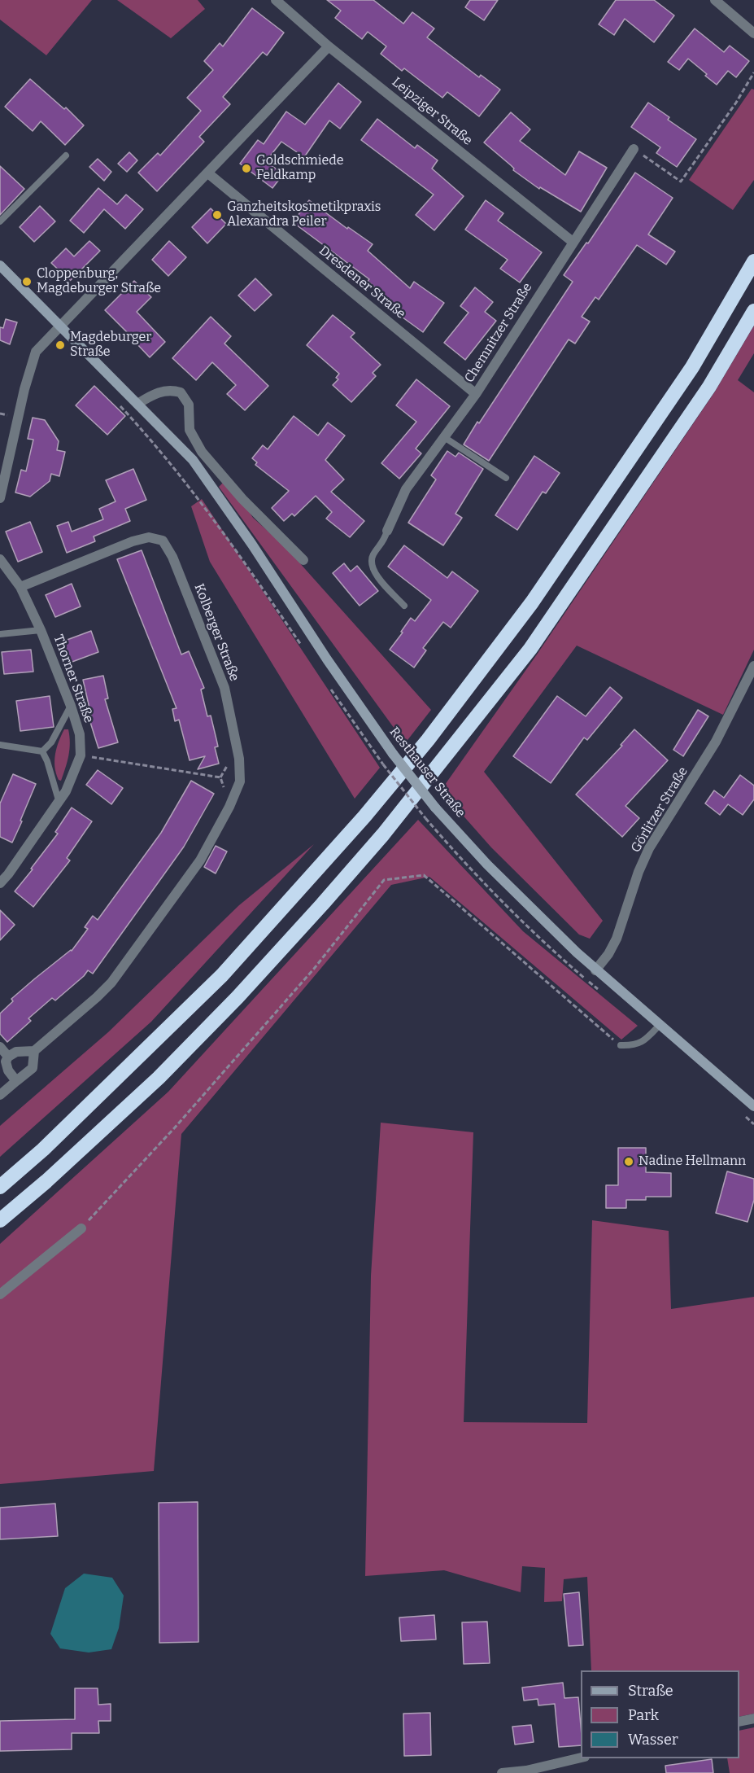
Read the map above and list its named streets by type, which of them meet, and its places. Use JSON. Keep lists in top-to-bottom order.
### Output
{
  "streets": {
    "street": [
      "Leipziger Straße",
      "Dresdener Straße",
      "Chemnitzer Straße",
      "Kolberger Straße",
      "Thorner Straße",
      "Resthauser Straße",
      "Görlitzer Straße"
    ]
  },
  "crossings": [
    ["Leipziger Straße", "Chemnitzer Straße"],
    ["Dresdener Straße", "Chemnitzer Straße"],
    ["Kolberger Straße", "Thorner Straße"],
    ["Resthauser Straße", "Görlitzer Straße"]
  ],
  "places": [
    "Goldschmiede Feldkamp",
    "Ganzheitskosmetikpraxis Alexandra Peiler",
    "Cloppenburg, Magdeburger Straße",
    "Magdeburger Straße",
    "Nadine Hellmann"
  ],
  "legend": ["Straße", "Park", "Wasser"]
}
